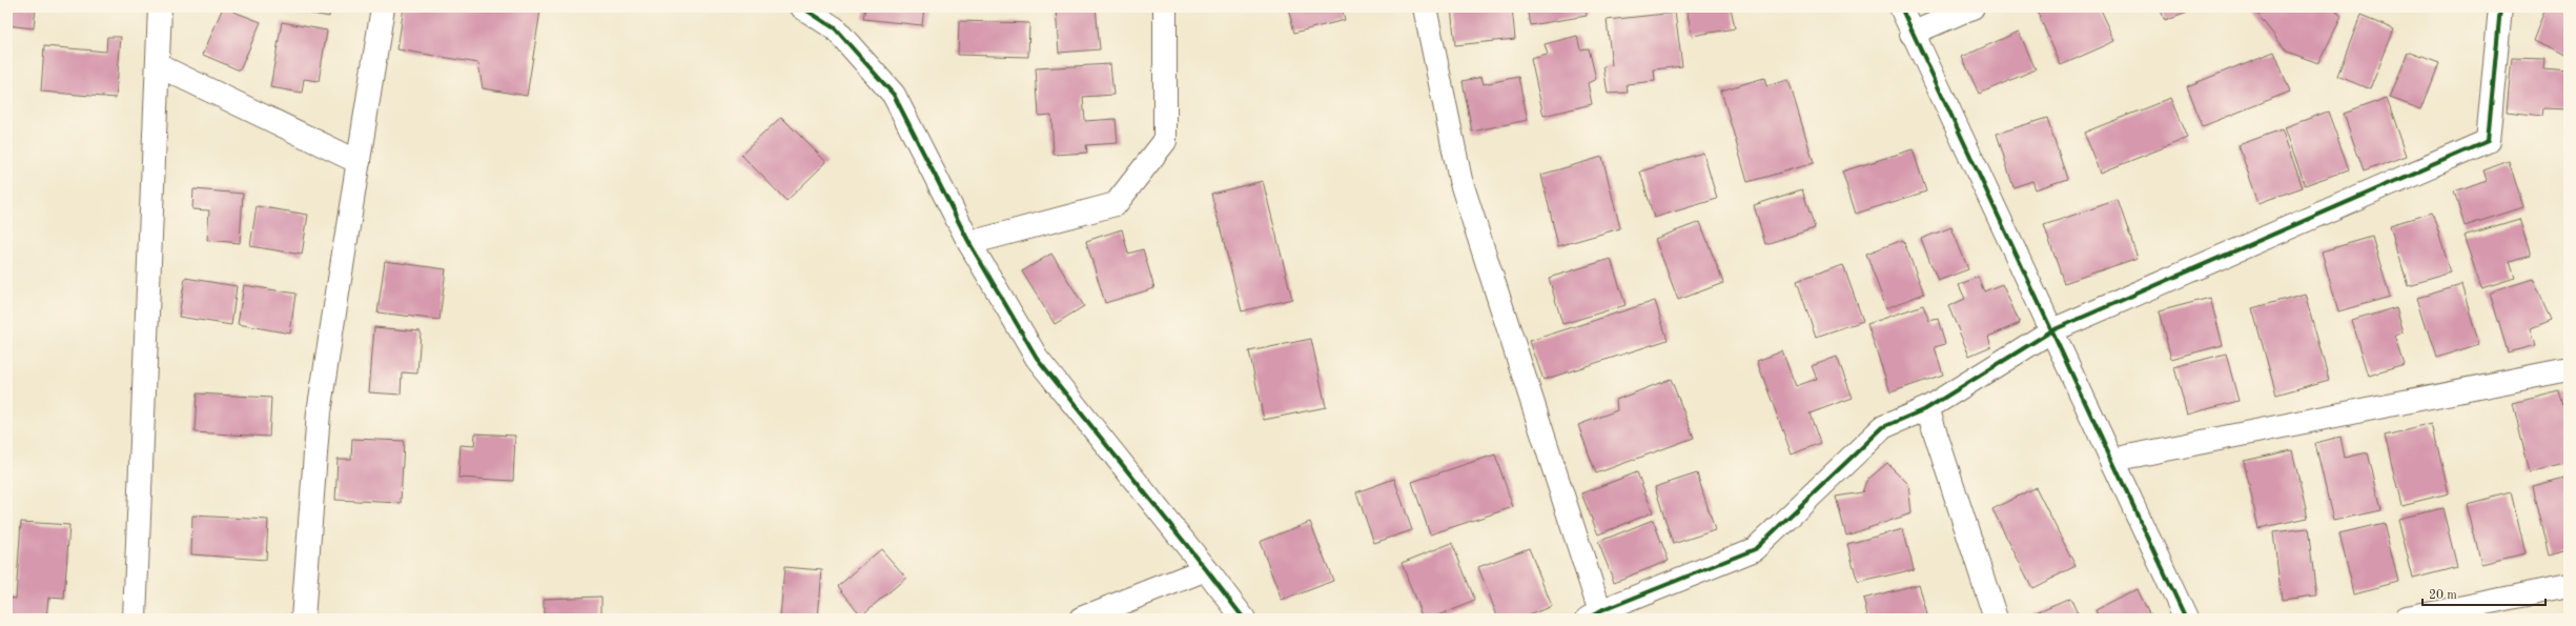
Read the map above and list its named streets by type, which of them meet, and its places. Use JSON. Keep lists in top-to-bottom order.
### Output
{
  "scale_bar": "20 m"
}
